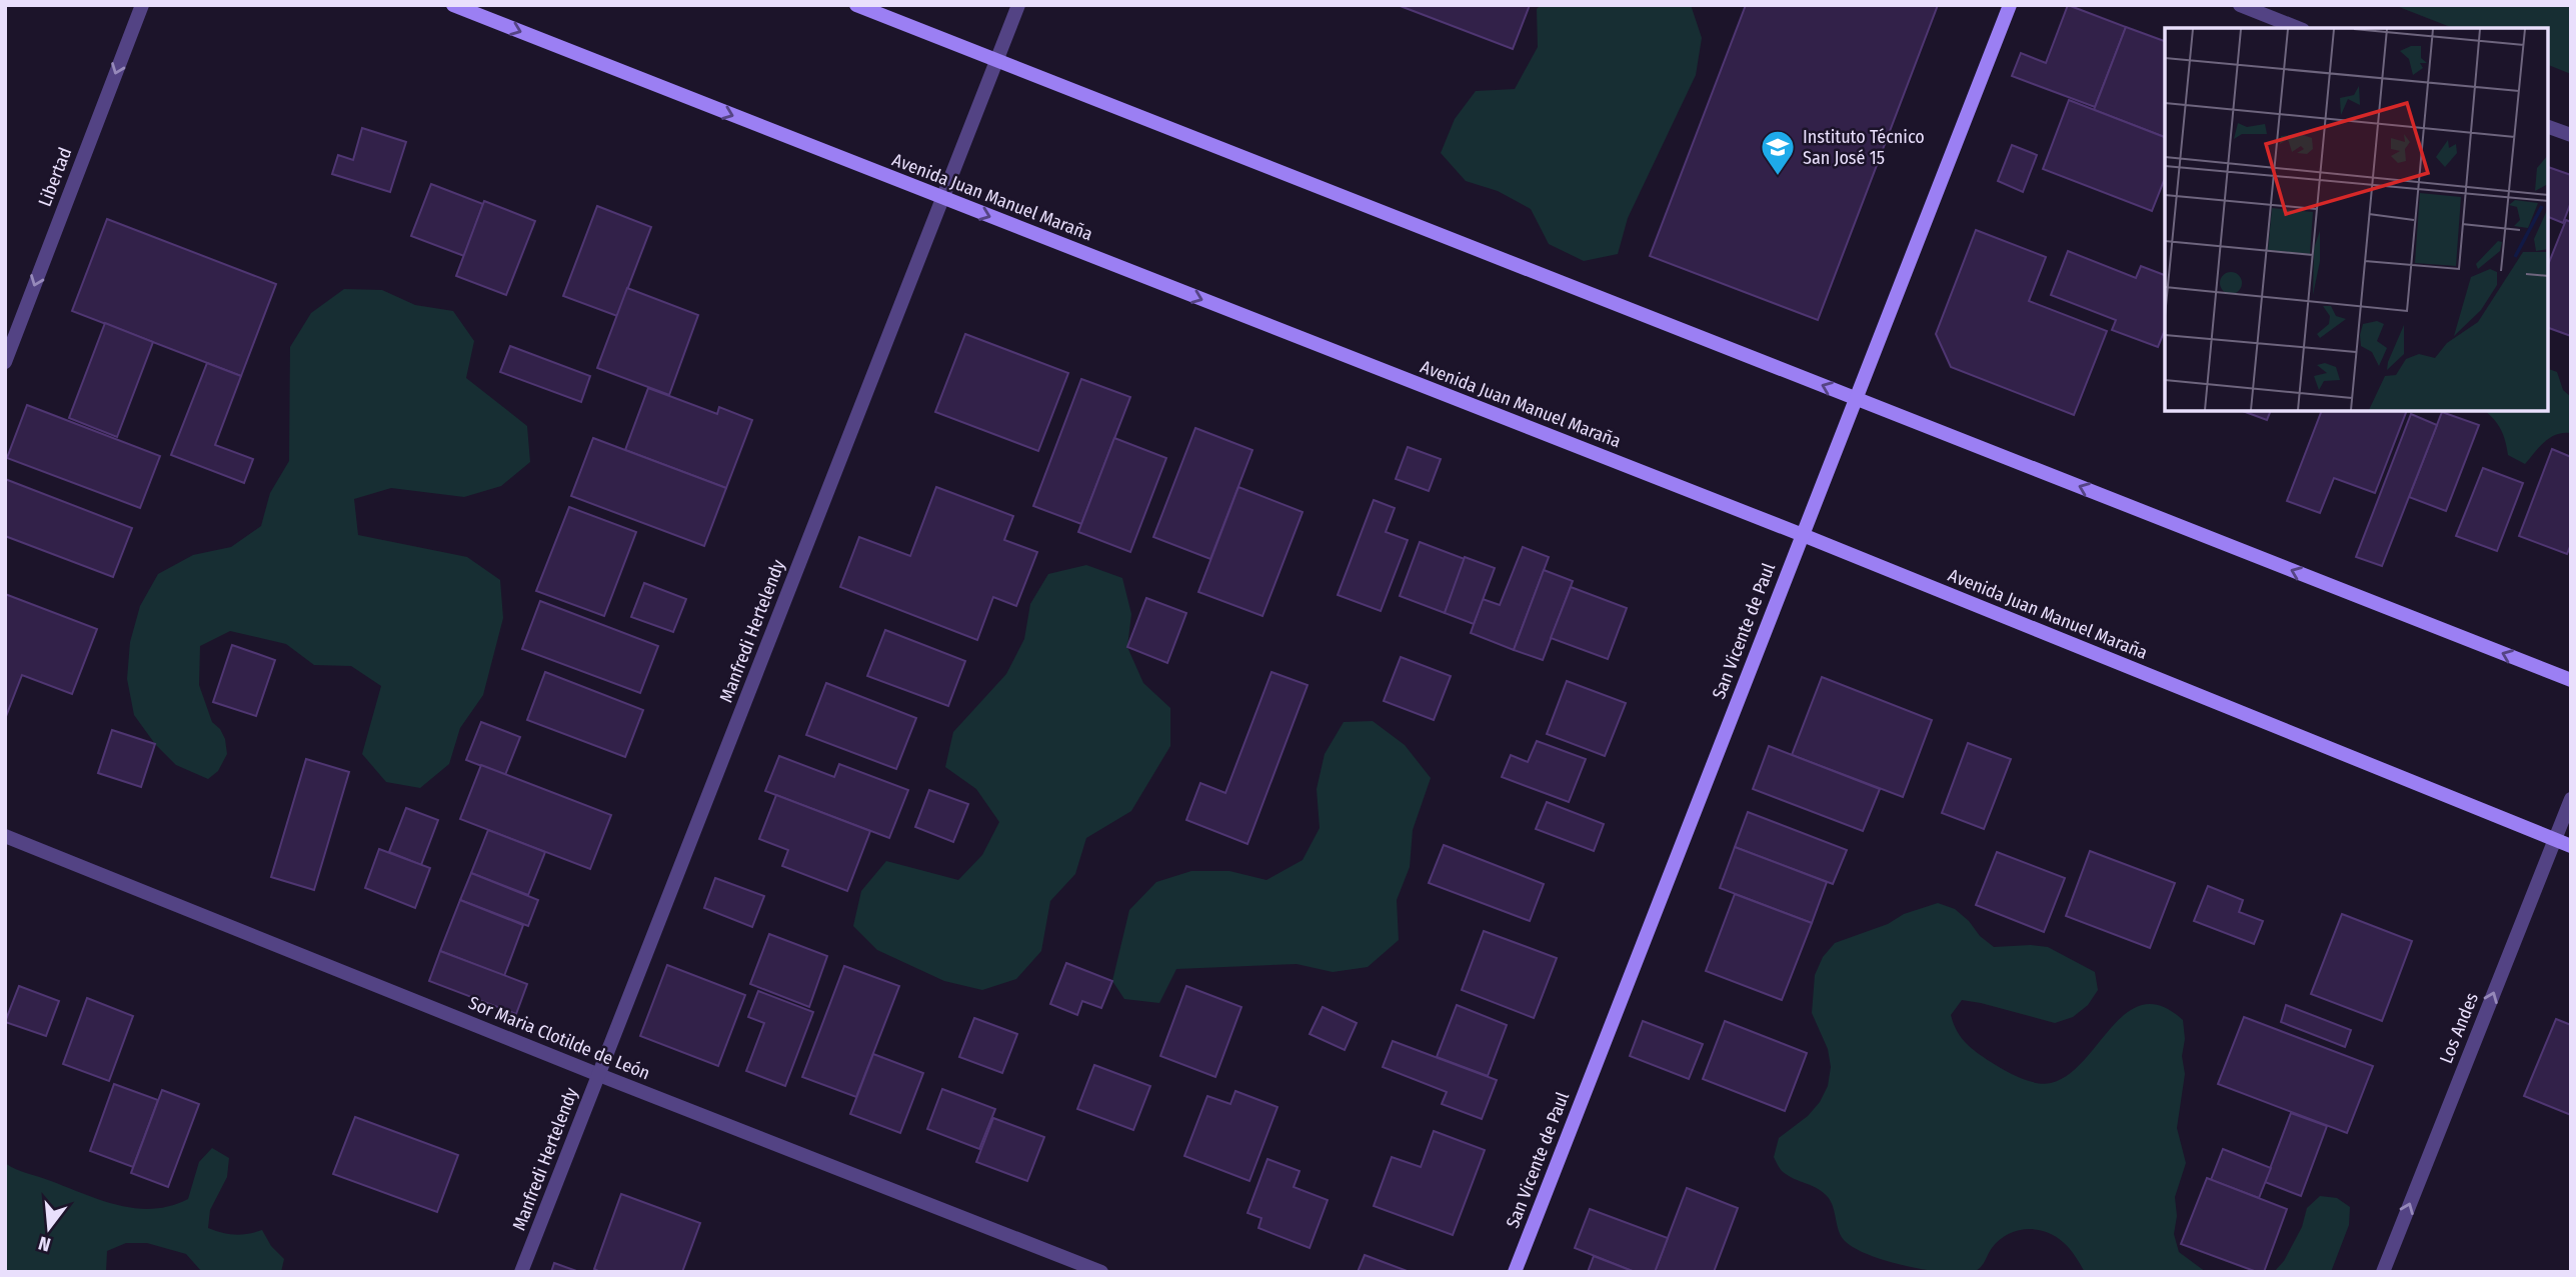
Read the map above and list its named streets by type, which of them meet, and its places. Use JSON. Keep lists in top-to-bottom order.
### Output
{
  "streets": {
    "street": [
      "Libertad",
      "Avenida Juan Manuel Maraña",
      "Manfredi Hertelendy",
      "San Vicente de Paul",
      "Los Andes",
      "Sor Maria Clotilde de León"
    ]
  },
  "crossings": [
    ["Avenida Juan Manuel Maraña", "Manfredi Hertelendy"],
    ["Avenida Juan Manuel Maraña", "San Vicente de Paul"],
    ["Avenida Juan Manuel Maraña", "Los Andes"],
    ["Manfredi Hertelendy", "Sor Maria Clotilde de León"]
  ],
  "one_way": ["Libertad", "Avenida Juan Manuel Maraña", "Los Andes"],
  "places": {
    "school or university": ["Instituto Técnico San José 15"]
  },
  "north": "bottom"
}
